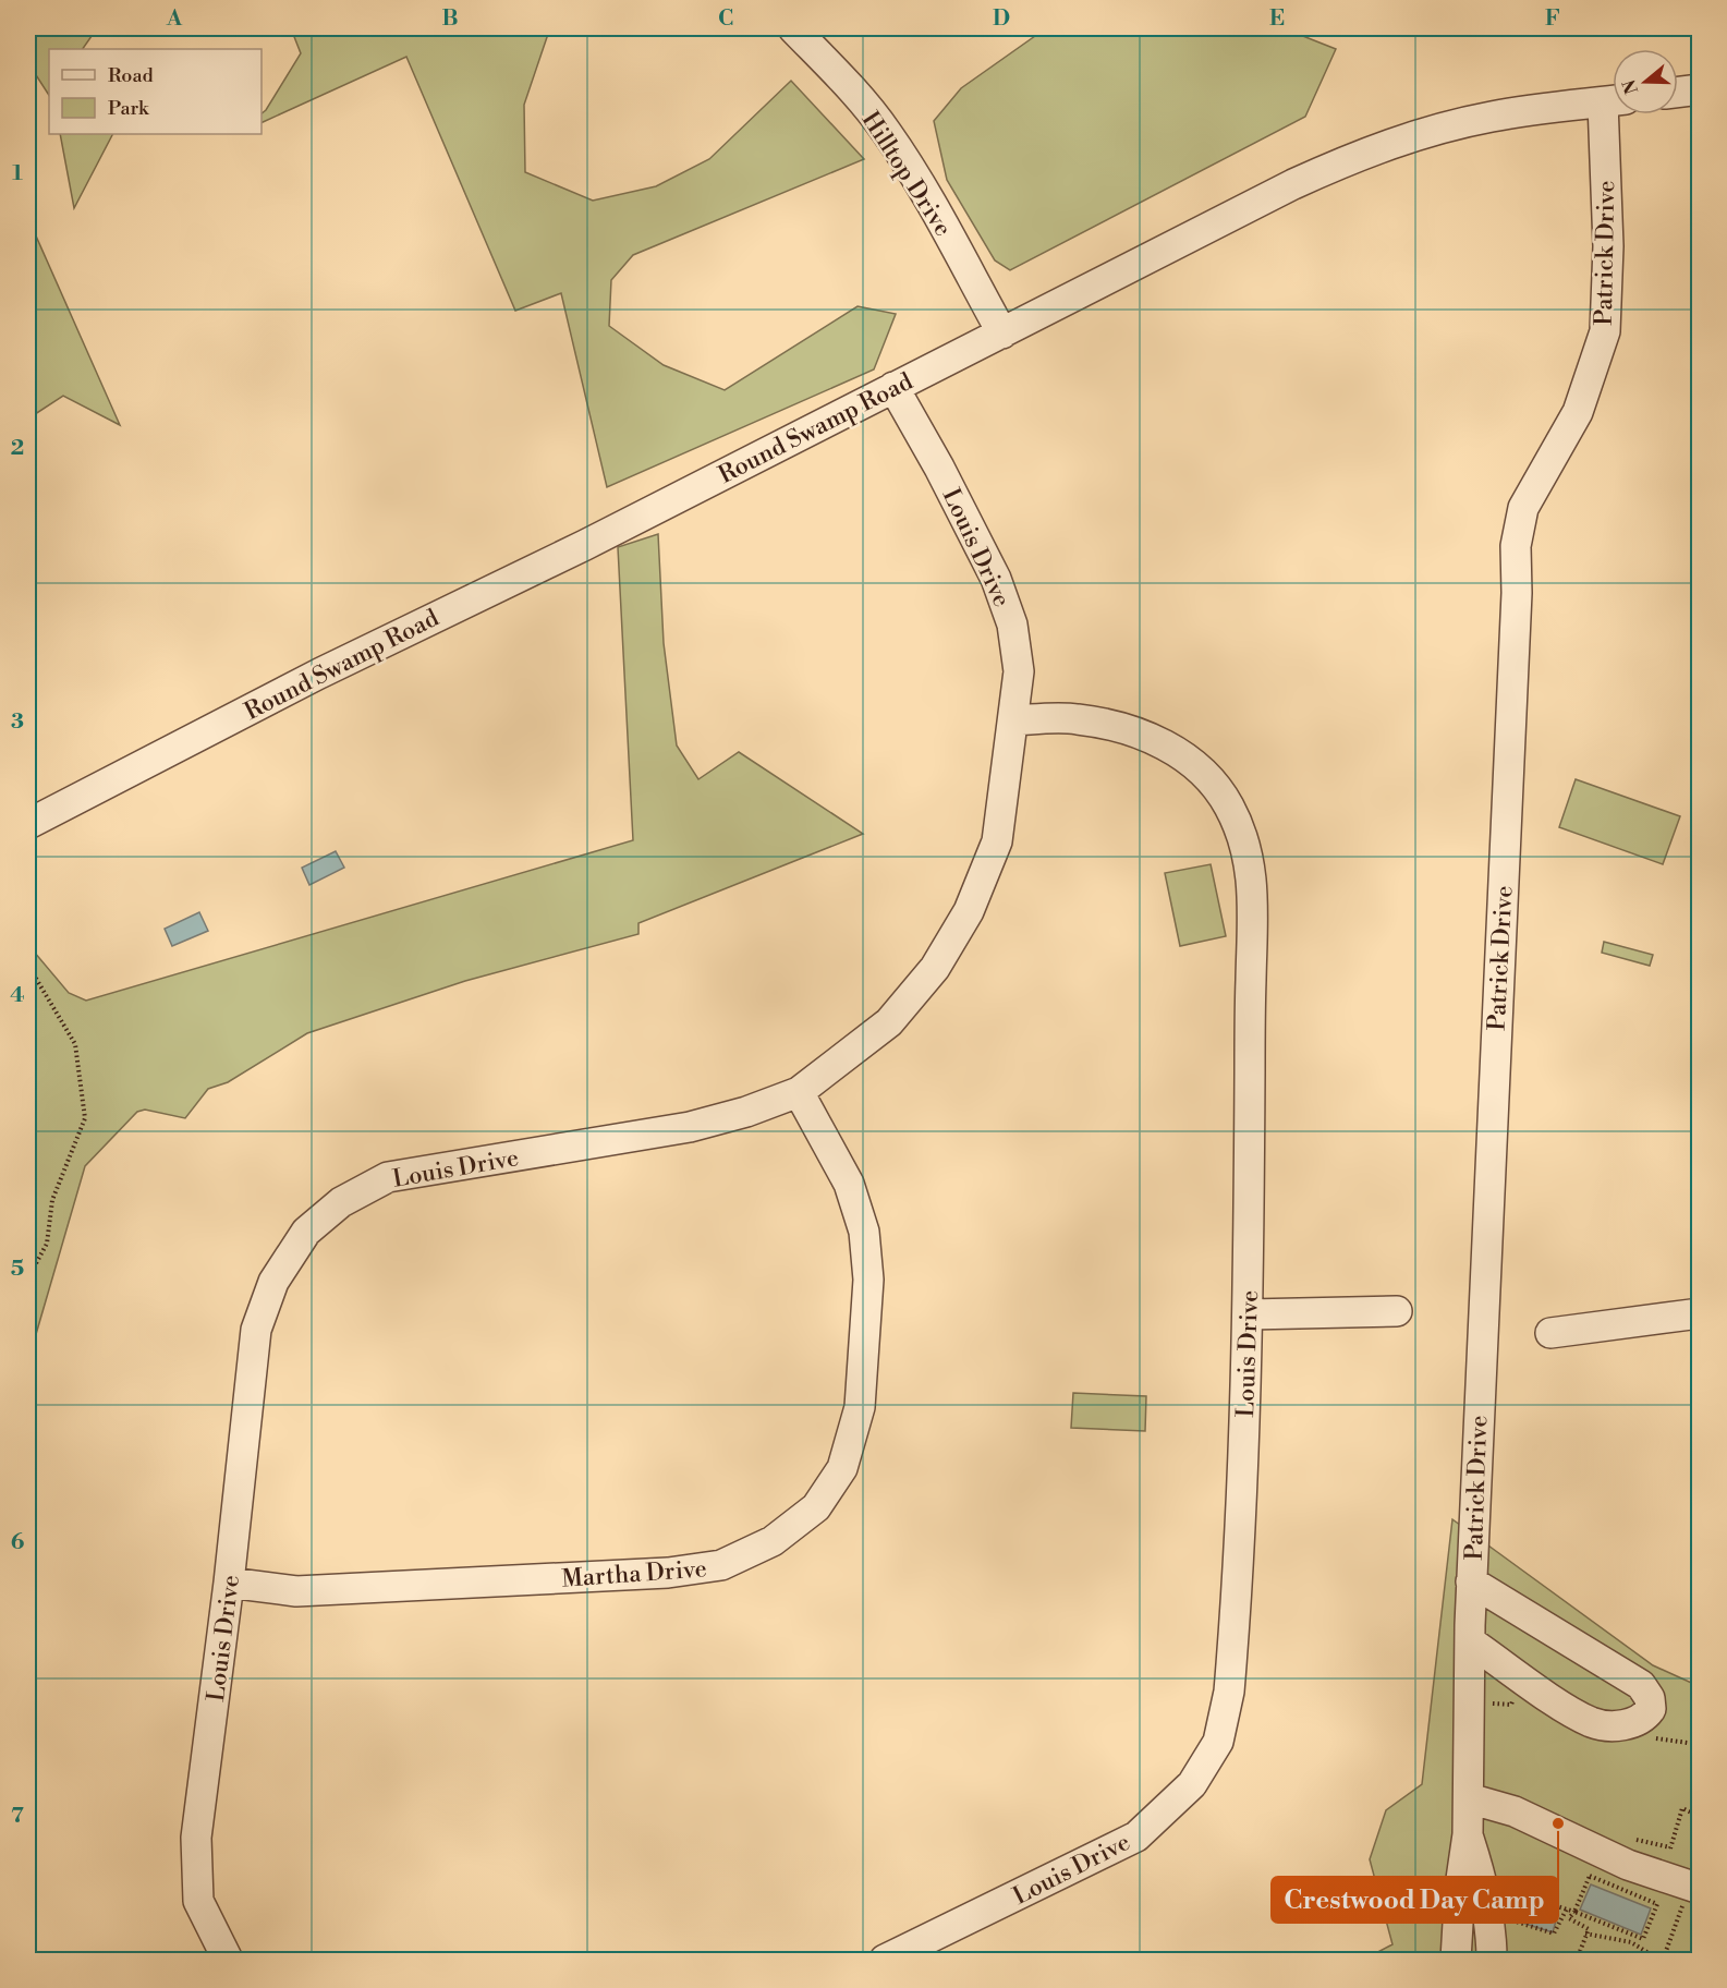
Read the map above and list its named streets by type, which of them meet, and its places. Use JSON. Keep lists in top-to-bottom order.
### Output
{
  "streets": {
    "street": [
      "Hilltop Drive",
      "Patrick Drive",
      "Round Swamp Road",
      "Louis Drive",
      "Martha Drive"
    ]
  },
  "crossings": [
    ["Hilltop Drive", "Round Swamp Road"],
    ["Round Swamp Road", "Louis Drive"],
    ["Louis Drive", "Martha Drive"]
  ],
  "places": ["Crestwood Day Camp"],
  "legend": ["Road", "Park"],
  "north": "left",
  "grid": {
    "columns": [
      "A",
      "B",
      "C",
      "D",
      "E",
      "F"
    ],
    "rows": [
      "1",
      "2",
      "3",
      "4",
      "5",
      "6",
      "7"
    ]
  }
}
